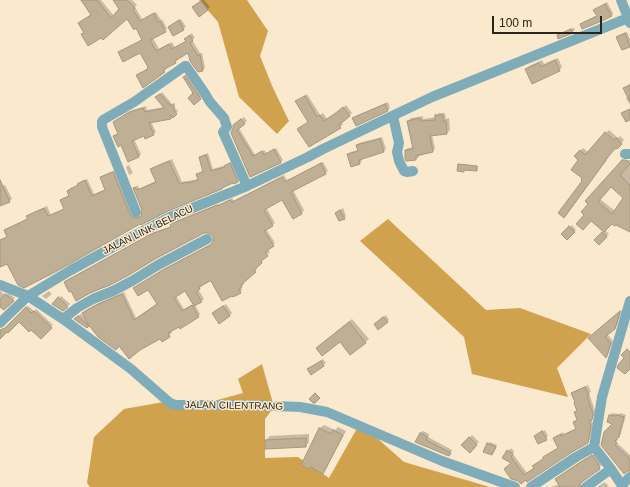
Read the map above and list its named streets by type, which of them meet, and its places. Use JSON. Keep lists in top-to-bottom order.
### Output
{
  "streets": {
    "street": ["JALAN LINK BELACU", "JALAN CILENTRANG"]
  },
  "crossings": [
    ["JALAN LINK BELACU", "JALAN CILENTRANG"]
  ],
  "scale_bar": "100 m"
}
